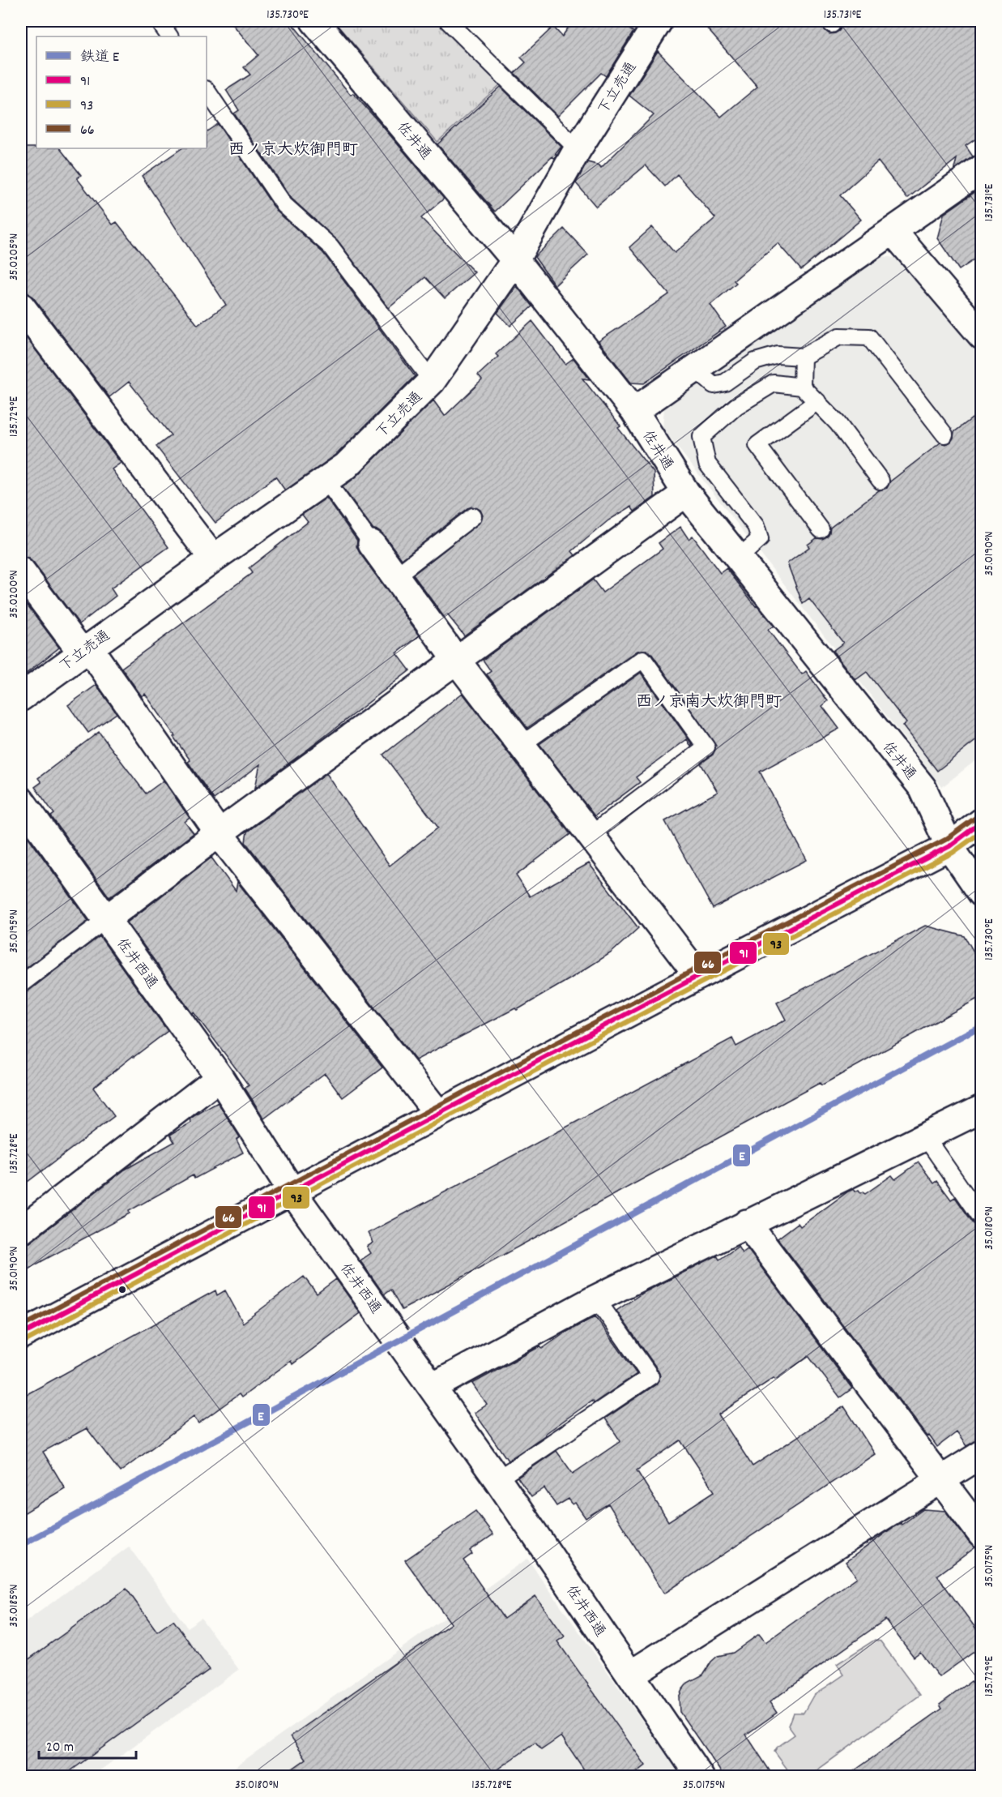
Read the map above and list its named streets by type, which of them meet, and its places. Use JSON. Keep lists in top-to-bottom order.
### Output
{
  "streets": {
    "street": ["下立売通", "佐井通", "佐井西通"]
  },
  "crossings": [
    ["下立売通", "佐井通"]
  ],
  "districts": ["西ノ京大炊御門町", "西ノ京南大炊御門町"],
  "lines": [
    "transit line 66",
    "transit line 91",
    "transit line 93",
    "rail line E"
  ],
  "legend": [
    "鉄道 E",
    "91",
    "93",
    "66"
  ],
  "scale_bar": "20 m",
  "coordinates": [
    "135.730°E",
    "135.731°E",
    "35.0205°N",
    "135.729°E",
    "35.0190°N",
    "35.0200°N",
    "35.0195°N",
    "135.728°E",
    "35.0180°N",
    "35.0175°N",
    "35.0185°N"
  ]
}
